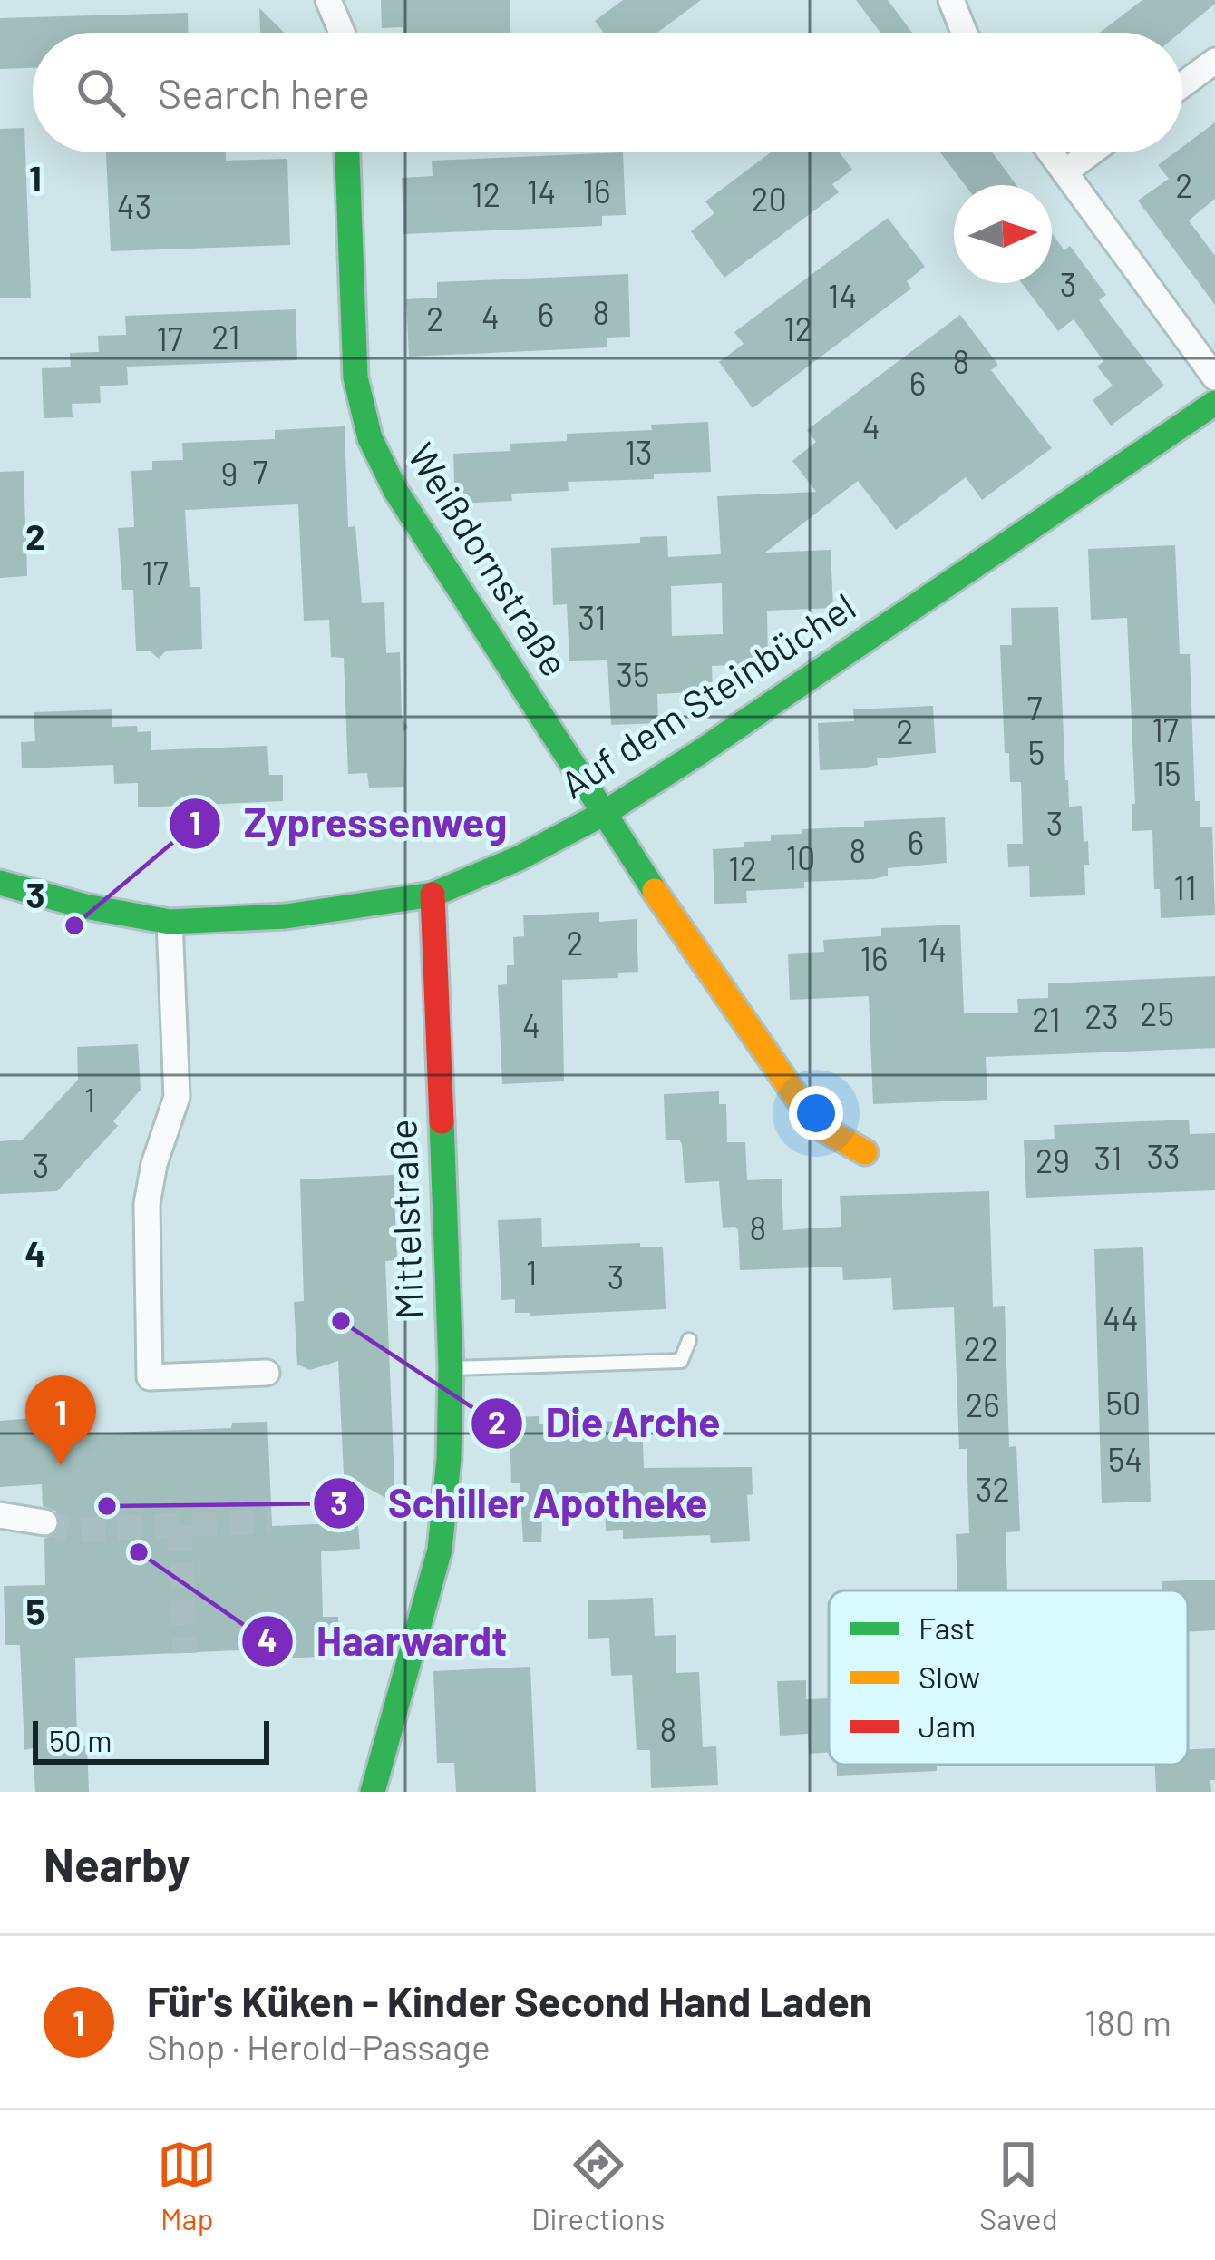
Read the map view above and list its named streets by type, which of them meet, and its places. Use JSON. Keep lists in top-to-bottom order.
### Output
{
  "streets": {
    "street": ["Weißdornstraße", "Auf dem Steinbüchel", "Mittelstraße"]
  },
  "crossings": [
    ["Weißdornstraße", "Auf dem Steinbüchel"],
    ["Auf dem Steinbüchel", "Mittelstraße"]
  ],
  "places": [
    "Zypressenweg",
    "Die Arche",
    "Schiller Apotheke",
    "Haarwardt"
  ],
  "house_numbers": [
    "2",
    "16",
    "14",
    "12",
    "20",
    "43",
    "3",
    "14",
    "8",
    "6",
    "4",
    "2",
    "12",
    "21",
    "17",
    "8",
    "6",
    "4",
    "13",
    "7",
    "9",
    "17",
    "31",
    "35",
    "7",
    "17",
    "2",
    "5",
    "15",
    "3",
    "6",
    "8",
    "10",
    "12",
    "11",
    "2",
    "14",
    "16",
    "25",
    "23",
    "21",
    "4",
    "1",
    "33",
    "31",
    "29",
    "3",
    "8",
    "1",
    "3",
    "44",
    "22",
    "50",
    "26",
    "54",
    "32",
    "8"
  ],
  "legend": ["Fast", "Slow", "Jam"],
  "scale_bar": "50 m",
  "north": "right",
  "page": {
    "search": "Search here",
    "pins": "1",
    "scale": "50 m",
    "heading": "Nearby",
    "list": [
      {
        "mark": "1",
        "name": "Für's Küken - Kinder Second Hand Laden",
        "note": "Shop · Herold-Passage",
        "value": "180 m"
      }
    ],
    "nav": ["Map", "Directions", "Saved"]
  },
  "grid": {
    "rows": [
      "1",
      "2",
      "3",
      "4",
      "5"
    ]
  }
}
